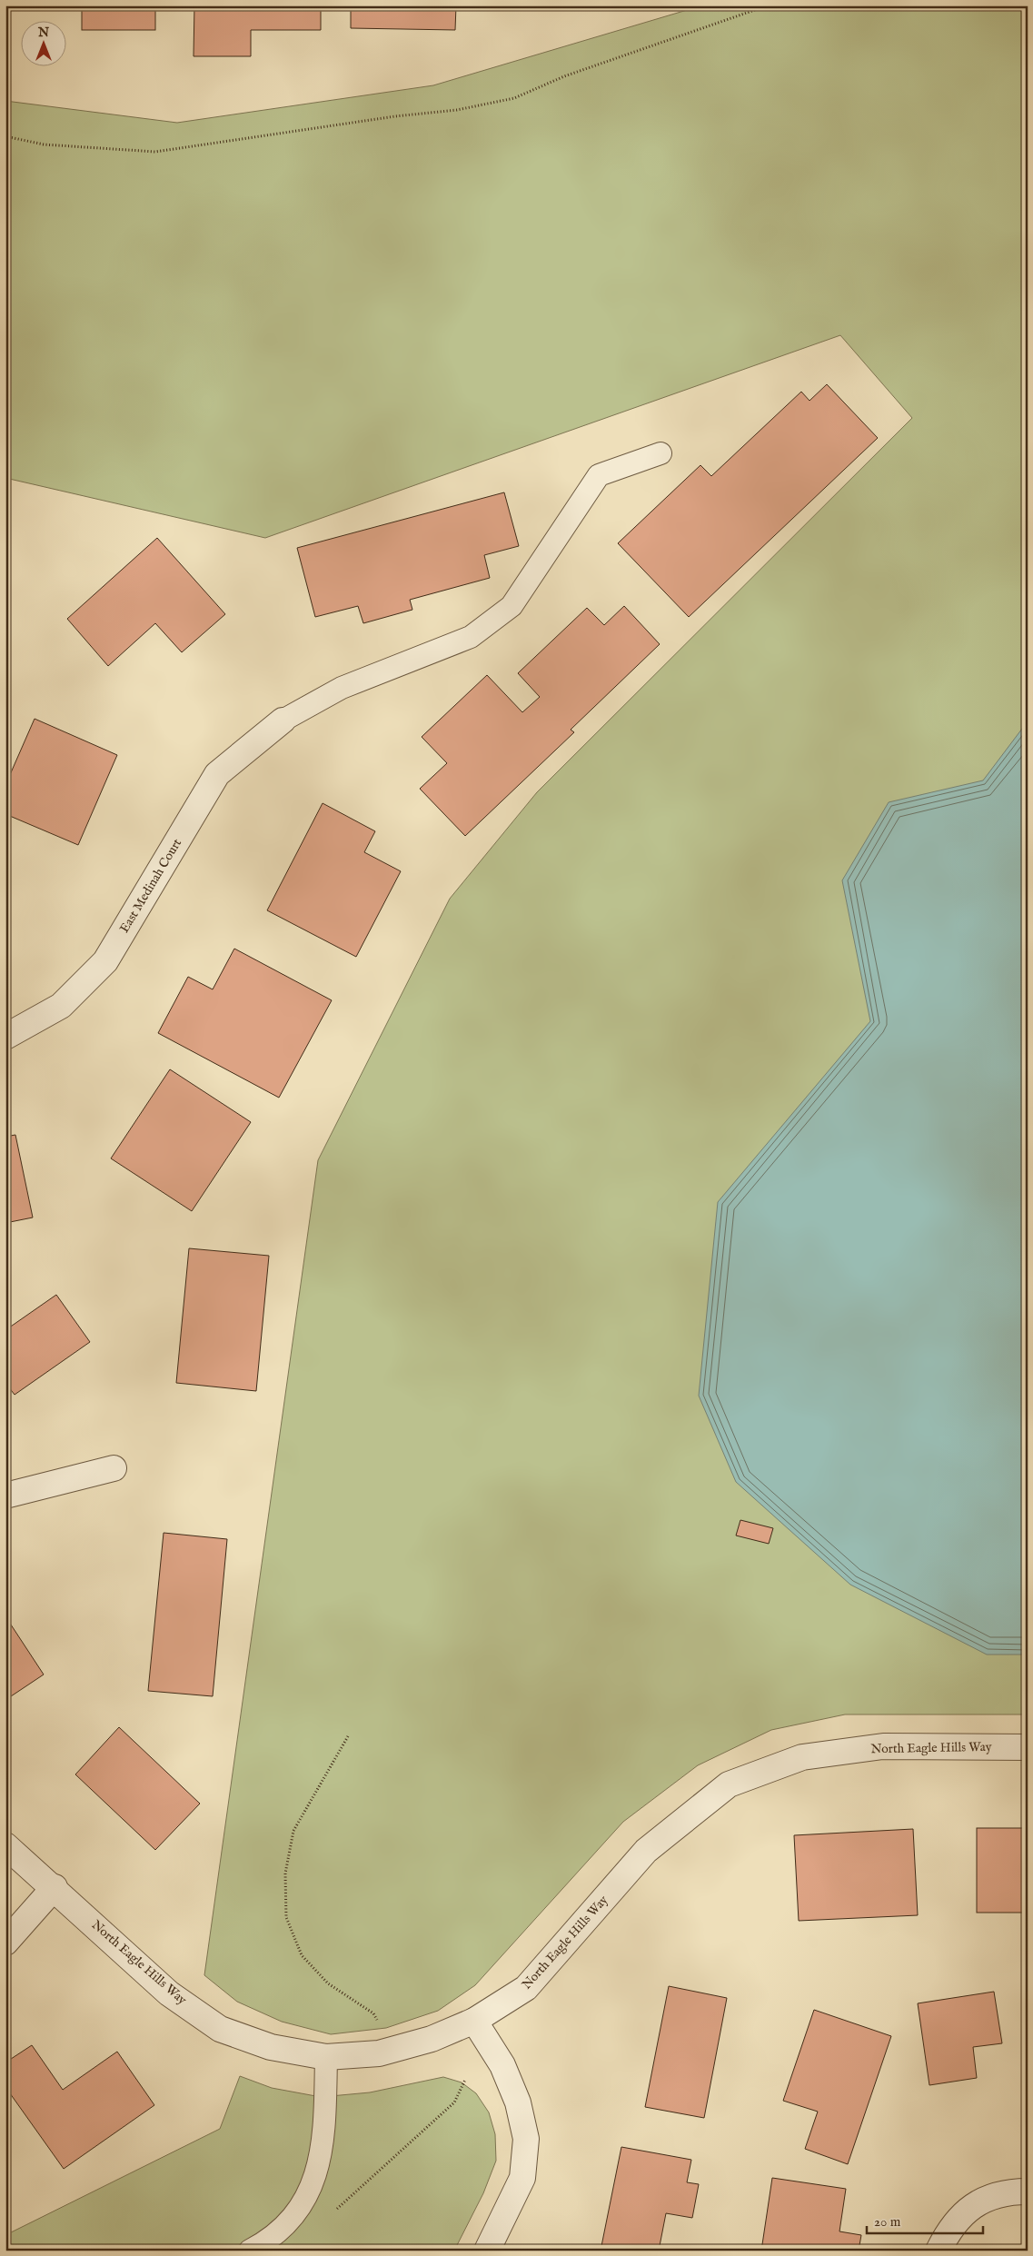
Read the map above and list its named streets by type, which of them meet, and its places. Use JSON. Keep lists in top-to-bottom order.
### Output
{
  "streets": {
    "street": ["East Medinah Court", "North Eagle Hills Way"]
  },
  "scale_bar": "20 m",
  "north": "top"
}
